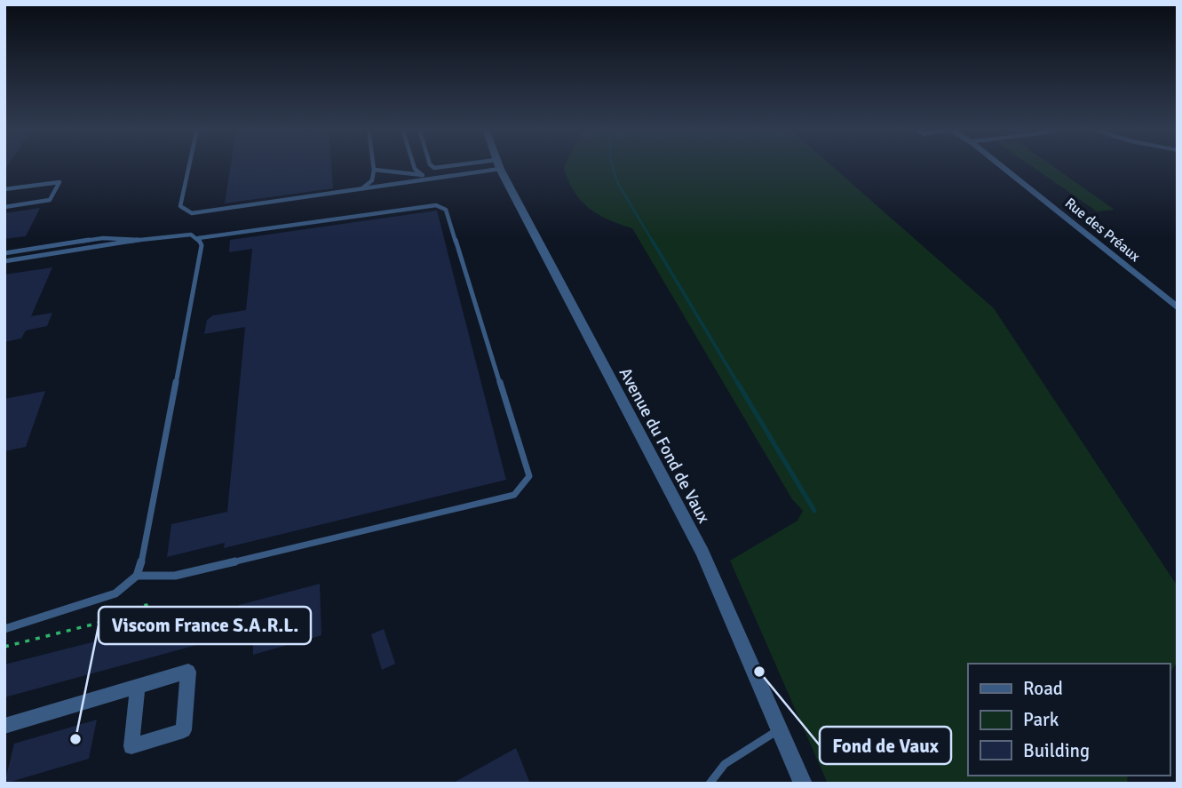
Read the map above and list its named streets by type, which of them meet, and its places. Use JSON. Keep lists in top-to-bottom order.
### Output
{
  "streets": {
    "street": ["Rue des Préaux", "Avenue du Fond de Vaux"]
  },
  "places": ["Fond de Vaux", "Viscom France S.A.R.L."],
  "legend": ["Road", "Park", "Building"]
}
